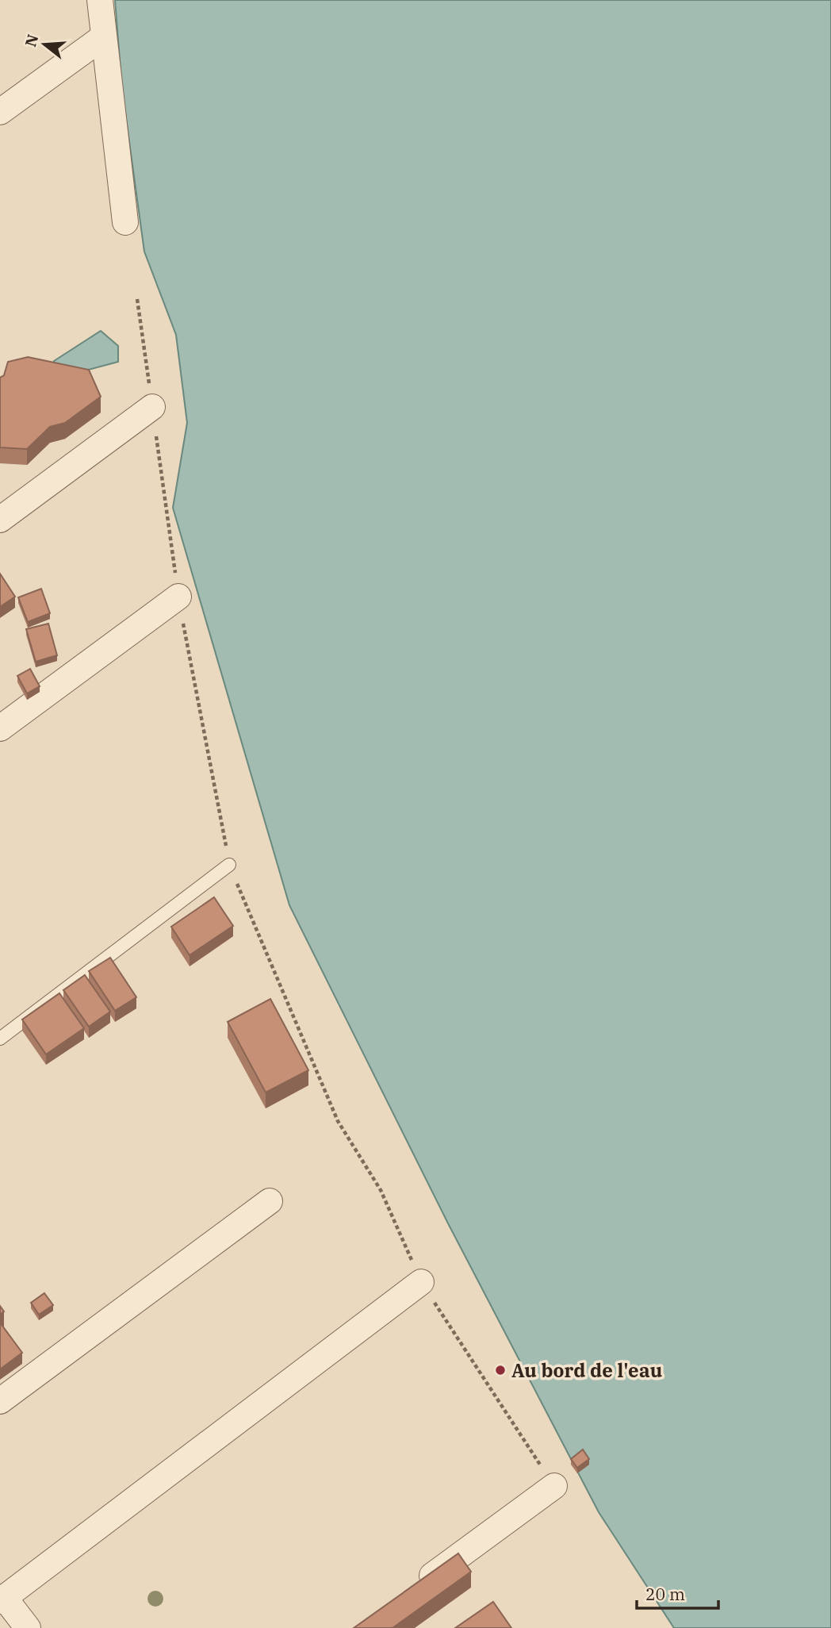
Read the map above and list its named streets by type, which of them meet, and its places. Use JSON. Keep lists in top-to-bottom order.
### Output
{
  "places": ["Au bord de l'eau"],
  "scale_bar": "20 m",
  "north": "left"
}
